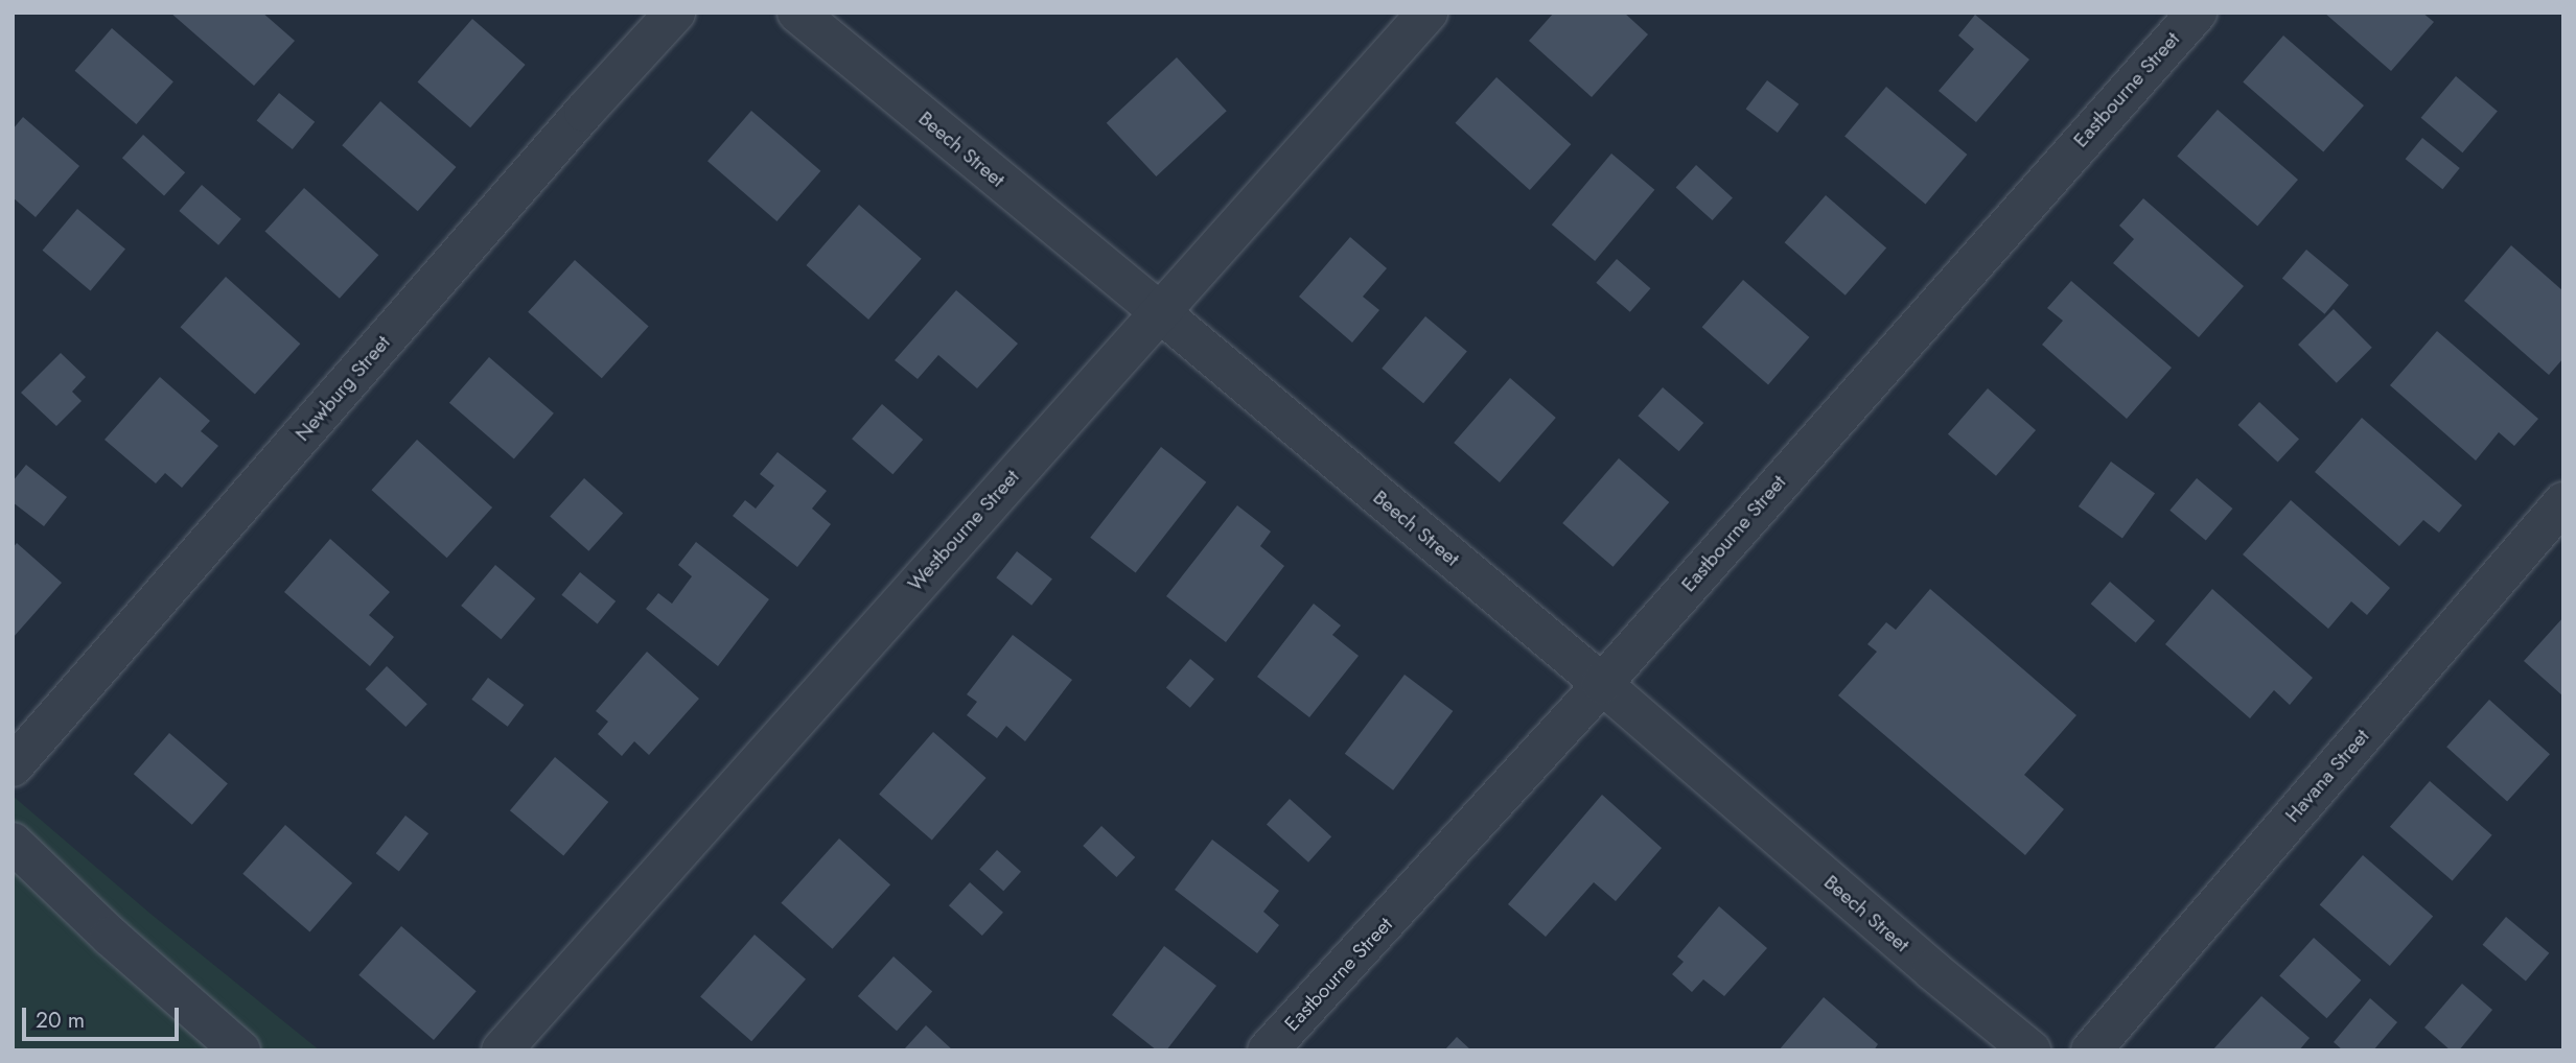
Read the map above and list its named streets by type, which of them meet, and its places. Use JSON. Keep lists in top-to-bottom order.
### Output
{
  "streets": {
    "street": [
      "Eastbourne Street",
      "Beech Street",
      "Newburg Street",
      "Westbourne Street",
      "Havana Street"
    ]
  },
  "crossings": [
    ["Eastbourne Street", "Beech Street"],
    ["Beech Street", "Westbourne Street"]
  ],
  "scale_bar": "20 m"
}
